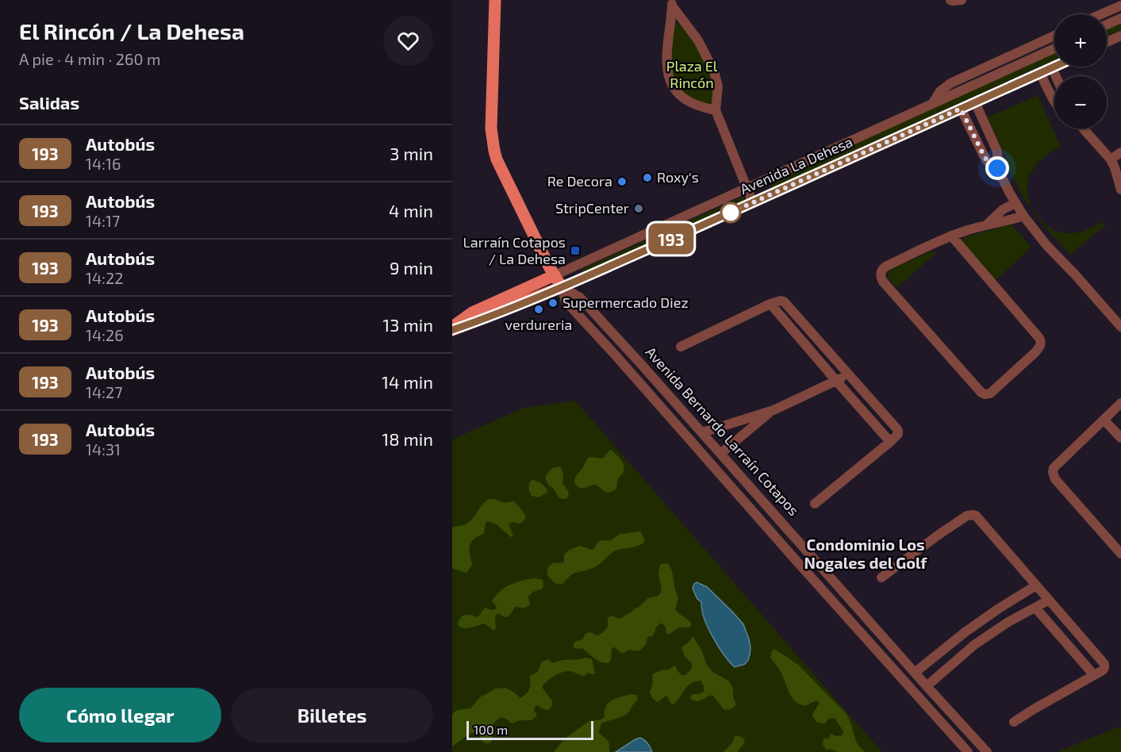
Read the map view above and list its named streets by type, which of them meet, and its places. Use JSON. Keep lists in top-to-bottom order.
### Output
{
  "streets": {
    "main road": ["Avenida La Dehesa", "Avenida Bernardo Larraín Cotapos"]
  },
  "crossings": [
    ["Avenida La Dehesa", "Avenida Bernardo Larraín Cotapos"]
  ],
  "districts": ["Condominio Los Nogales del Golf"],
  "parks": ["Plaza El Rincón"],
  "places": {
    "other": [
      "Roxy's",
      "Re Decora",
      "StripCenter",
      "Supermercado Diez",
      "verdureria"
    ],
    "transit": ["Larraín Cotapos / La Dehesa"]
  },
  "lines": ["bus line 193"],
  "scale_bar": "100 m",
  "page": {
    "heading": [
      ["El Rincón / La Dehesa", "A pie · 4 min · 260 m"],
      "Salidas"
    ],
    "on_map": "193",
    "map_buttons": ["+", "−"],
    "list": [
      {
        "mark": "193",
        "name": "Autobús",
        "note": "14:16",
        "value": "3 min"
      },
      {
        "mark": "193",
        "name": "Autobús",
        "note": "14:17",
        "value": "4 min"
      },
      {
        "mark": "193",
        "name": "Autobús",
        "note": "14:22",
        "value": "9 min"
      },
      {
        "mark": "193",
        "name": "Autobús",
        "note": "14:26",
        "value": "13 min"
      },
      {
        "mark": "193",
        "name": "Autobús",
        "note": "14:27",
        "value": "14 min"
      },
      {
        "mark": "193",
        "name": "Autobús",
        "note": "14:31",
        "value": "18 min"
      }
    ],
    "buttons": ["Cómo llegar", "Billetes"],
    "scale": "100 m"
  }
}
